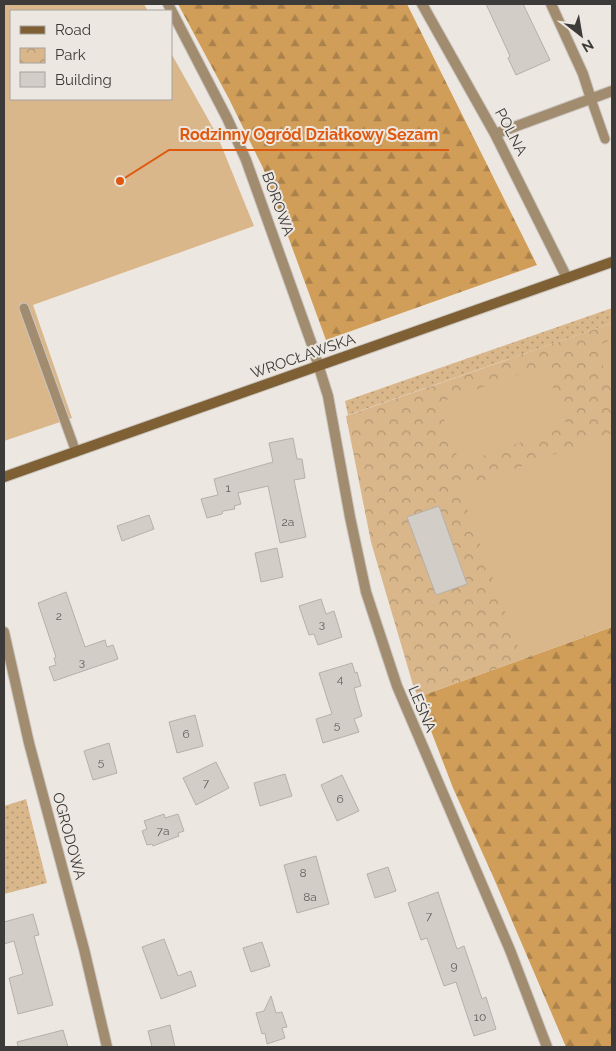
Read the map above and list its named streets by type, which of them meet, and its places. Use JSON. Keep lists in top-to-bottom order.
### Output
{
  "streets": {
    "street": [
      "POLNA",
      "BOROWA",
      "WROCŁAWSKA",
      "LEŚNA",
      "OGRODOWA"
    ]
  },
  "crossings": [
    ["POLNA", "WROCŁAWSKA"],
    ["BOROWA", "WROCŁAWSKA"],
    ["BOROWA", "LEŚNA"],
    ["WROCŁAWSKA", "LEŚNA"]
  ],
  "places": ["Rodzinny Ogród Działkowy Sezam"],
  "house_numbers": [
    "1",
    "2a",
    "2",
    "3",
    "3",
    "4",
    "5",
    "6",
    "5",
    "7",
    "6",
    "7a",
    "8",
    "8a",
    "7",
    "9",
    "10"
  ],
  "legend": ["Road", "Park", "Building"],
  "north": "bottom right"
}
